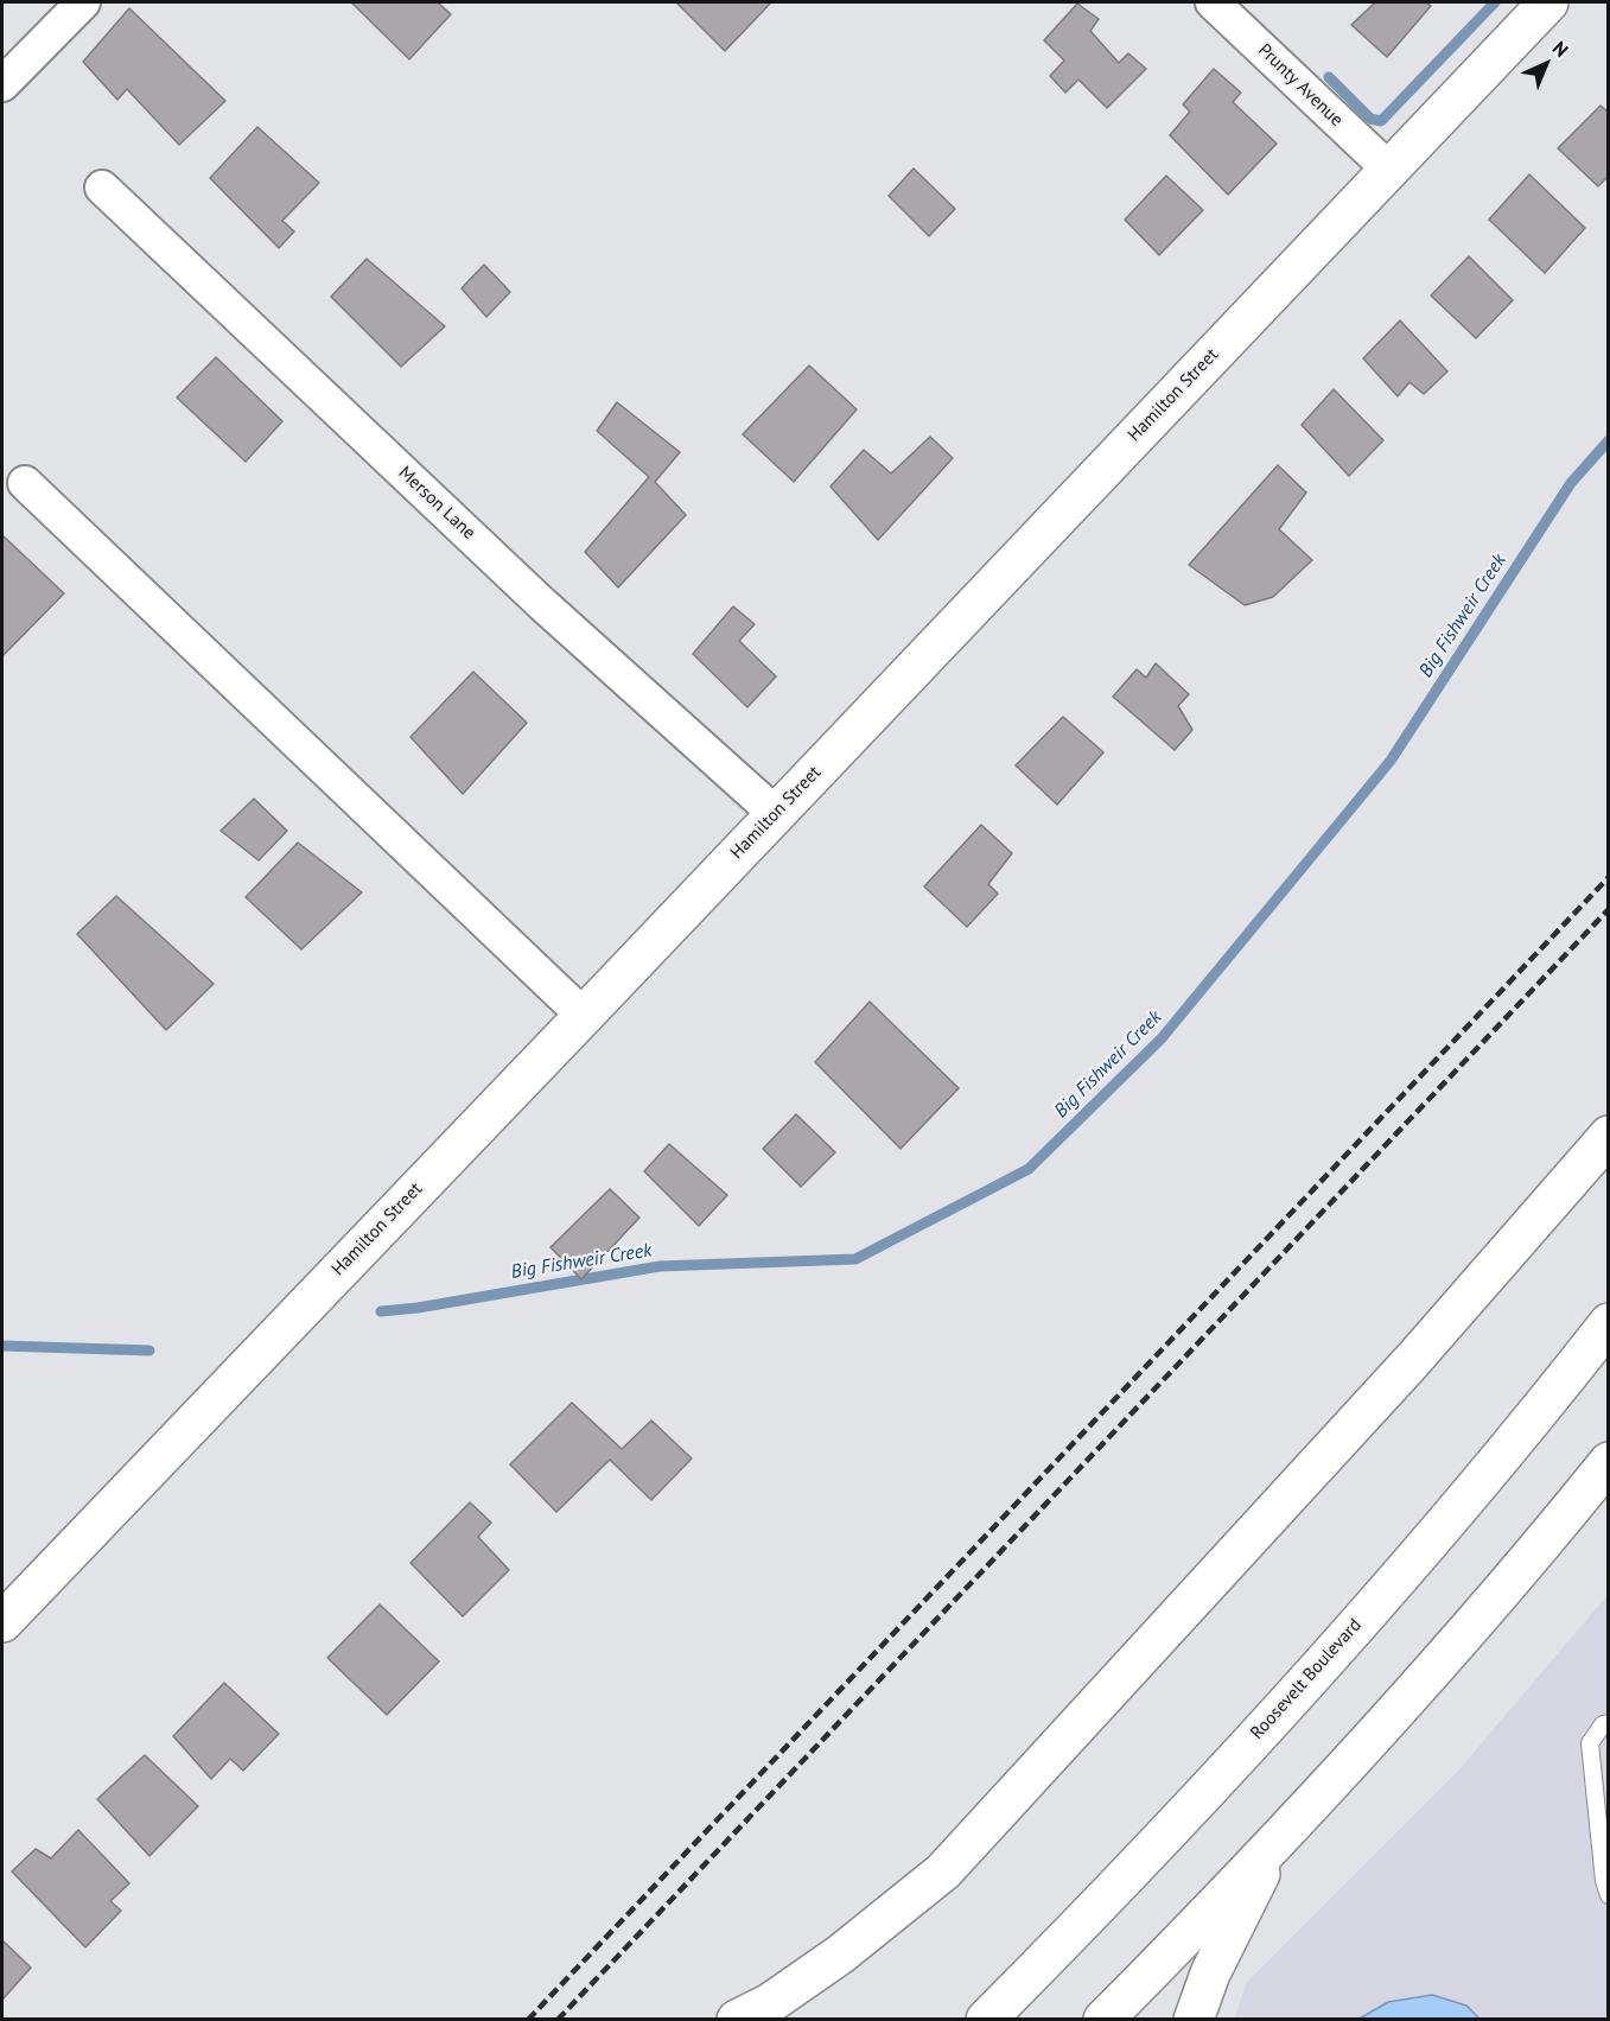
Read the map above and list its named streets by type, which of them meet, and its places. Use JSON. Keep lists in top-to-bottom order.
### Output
{
  "streets": {
    "main road": ["Hamilton Street", "Roosevelt Boulevard"],
    "street": ["Prunty Avenue", "Merson Lane"]
  },
  "crossings": [
    ["Prunty Avenue", "Hamilton Street"],
    ["Hamilton Street", "Merson Lane"]
  ],
  "water": ["Big Fishweir Creek"],
  "north": "top right"
}
